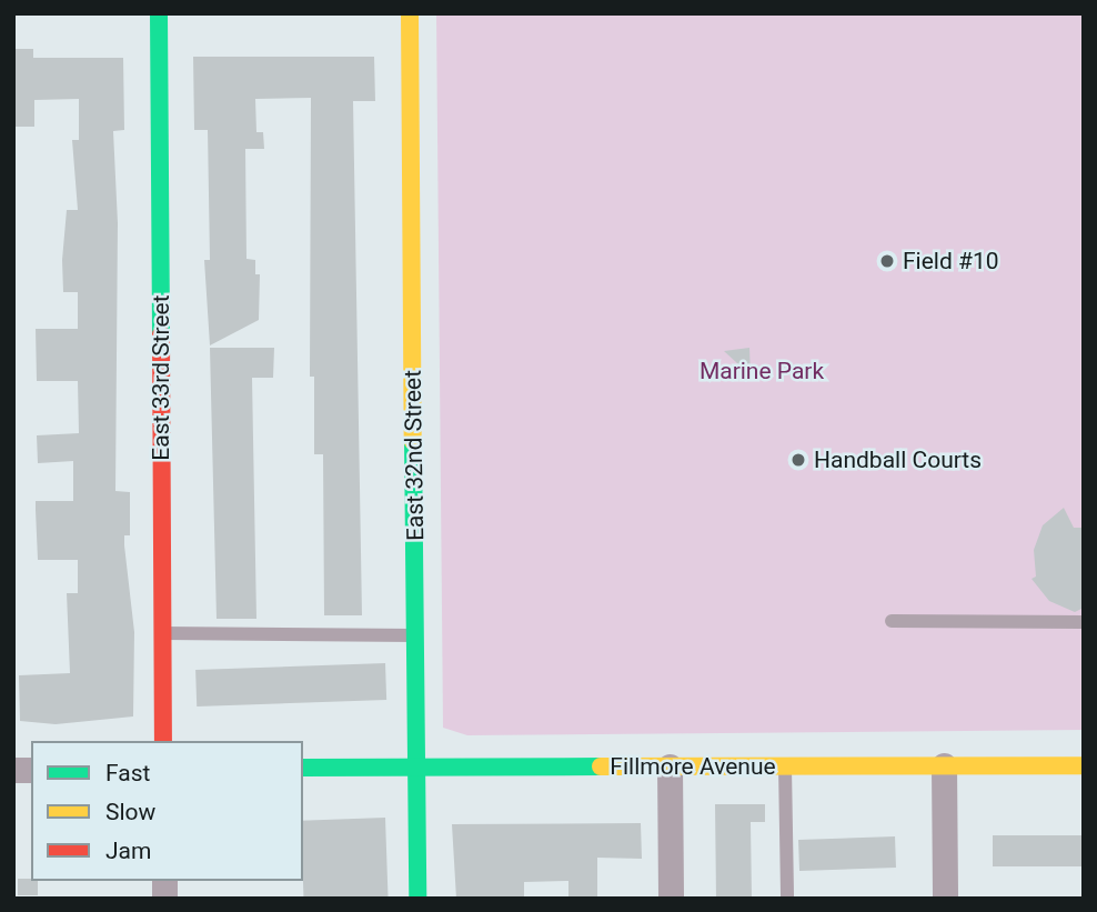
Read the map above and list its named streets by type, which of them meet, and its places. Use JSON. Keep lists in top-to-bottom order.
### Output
{
  "streets": {
    "street": ["East 33rd Street", "East 32nd Street", "Fillmore Avenue"]
  },
  "crossings": [
    ["East 32nd Street", "Fillmore Avenue"]
  ],
  "parks": ["Marine Park"],
  "places": ["Field #10", "Handball Courts"],
  "legend": ["Fast", "Slow", "Jam"]
}
